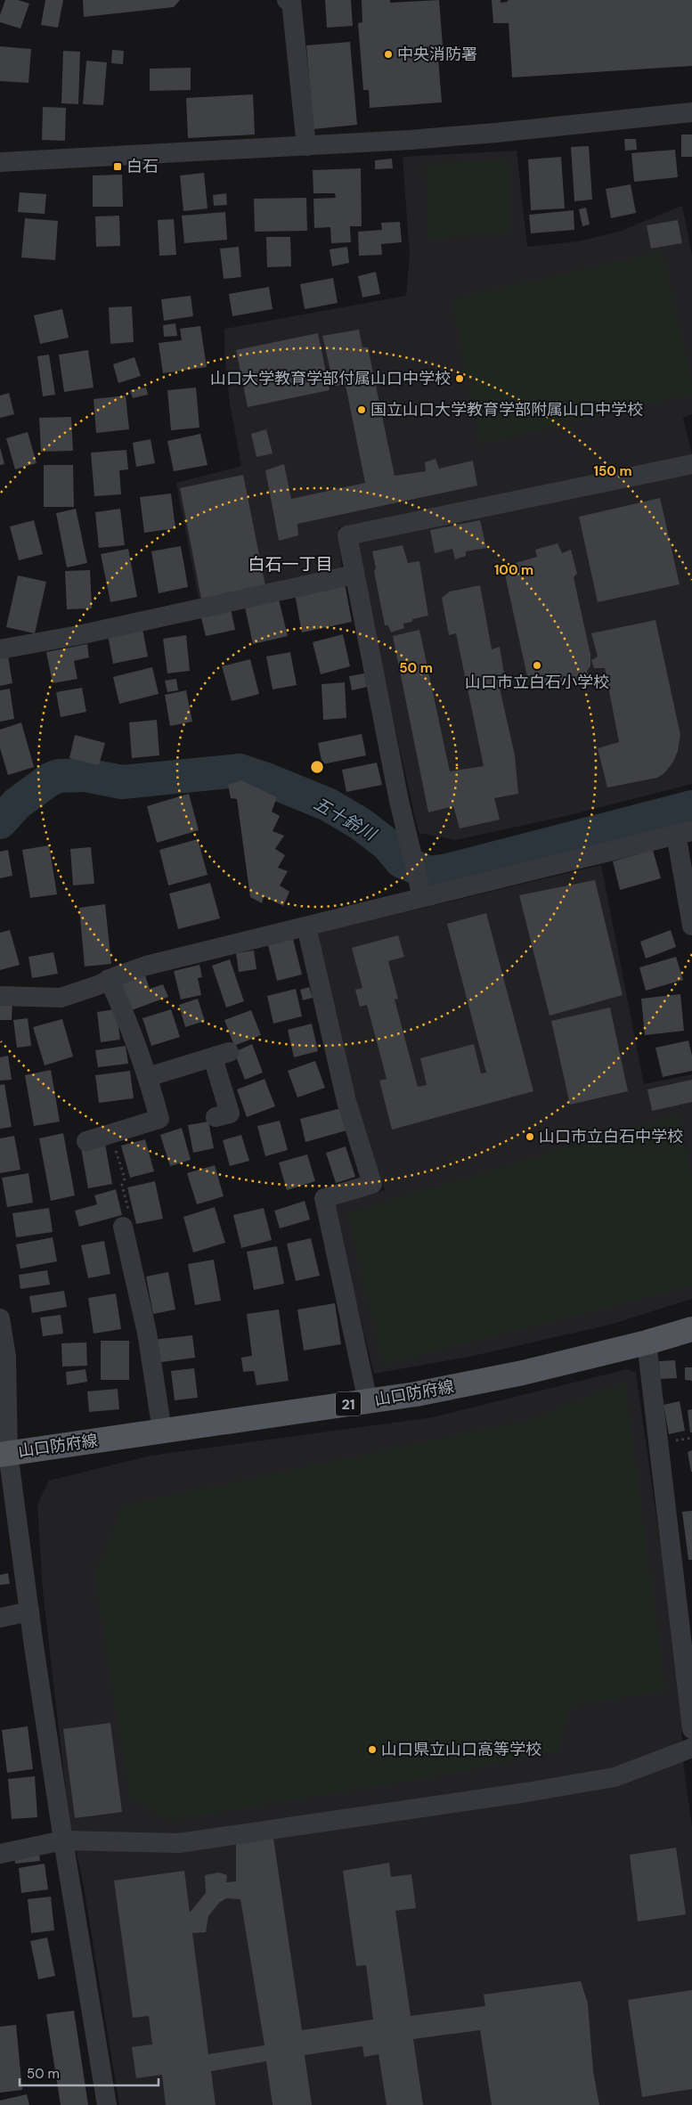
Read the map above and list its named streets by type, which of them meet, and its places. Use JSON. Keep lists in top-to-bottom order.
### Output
{
  "streets": {
    "main road": ["山口防府線", "21"]
  },
  "districts": ["白石一丁目"],
  "water": ["五十鈴川"],
  "places": {
    "other": [
      "中央消防署",
      "山口大学教育学部付属山口中学校",
      "国立山口大学教育学部附属山口中学校",
      "山口市立白石小学校",
      "山口市立白石中学校",
      "山口県立山口高等学校"
    ],
    "transit": ["白石"]
  },
  "scale_bar": "50 m",
  "rings": ["150 m", "100 m", "50 m"]
}
